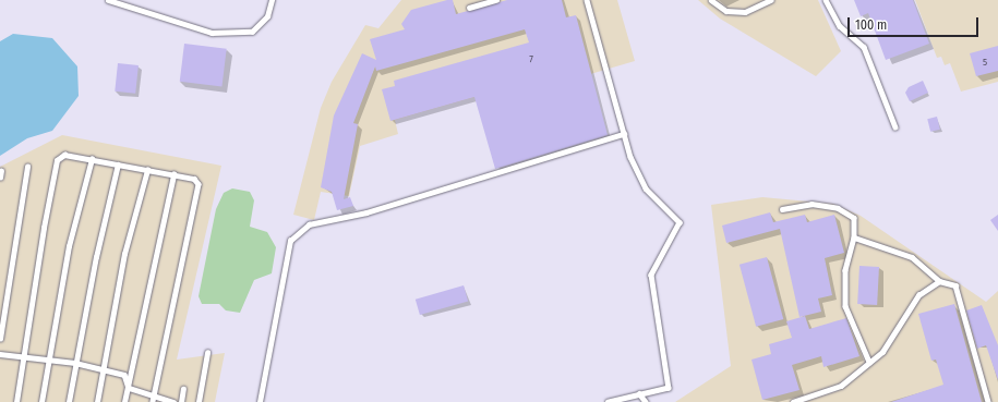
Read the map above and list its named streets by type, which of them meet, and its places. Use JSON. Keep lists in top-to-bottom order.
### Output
{
  "house_numbers": ["7", "5"],
  "scale_bar": "100 m"
}
